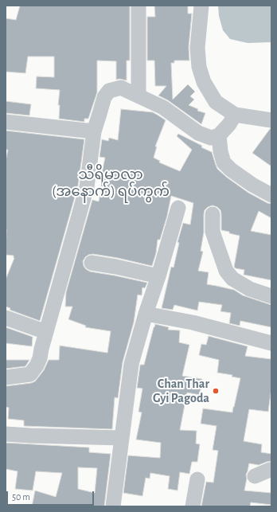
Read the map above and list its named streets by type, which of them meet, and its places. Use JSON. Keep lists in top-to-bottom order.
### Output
{
  "districts": ["သီရိမာလာ (အနောက်) ရပ်ကွက်"],
  "places": ["Chan Thar Gyi Pagoda"],
  "scale_bar": "50 m"
}
